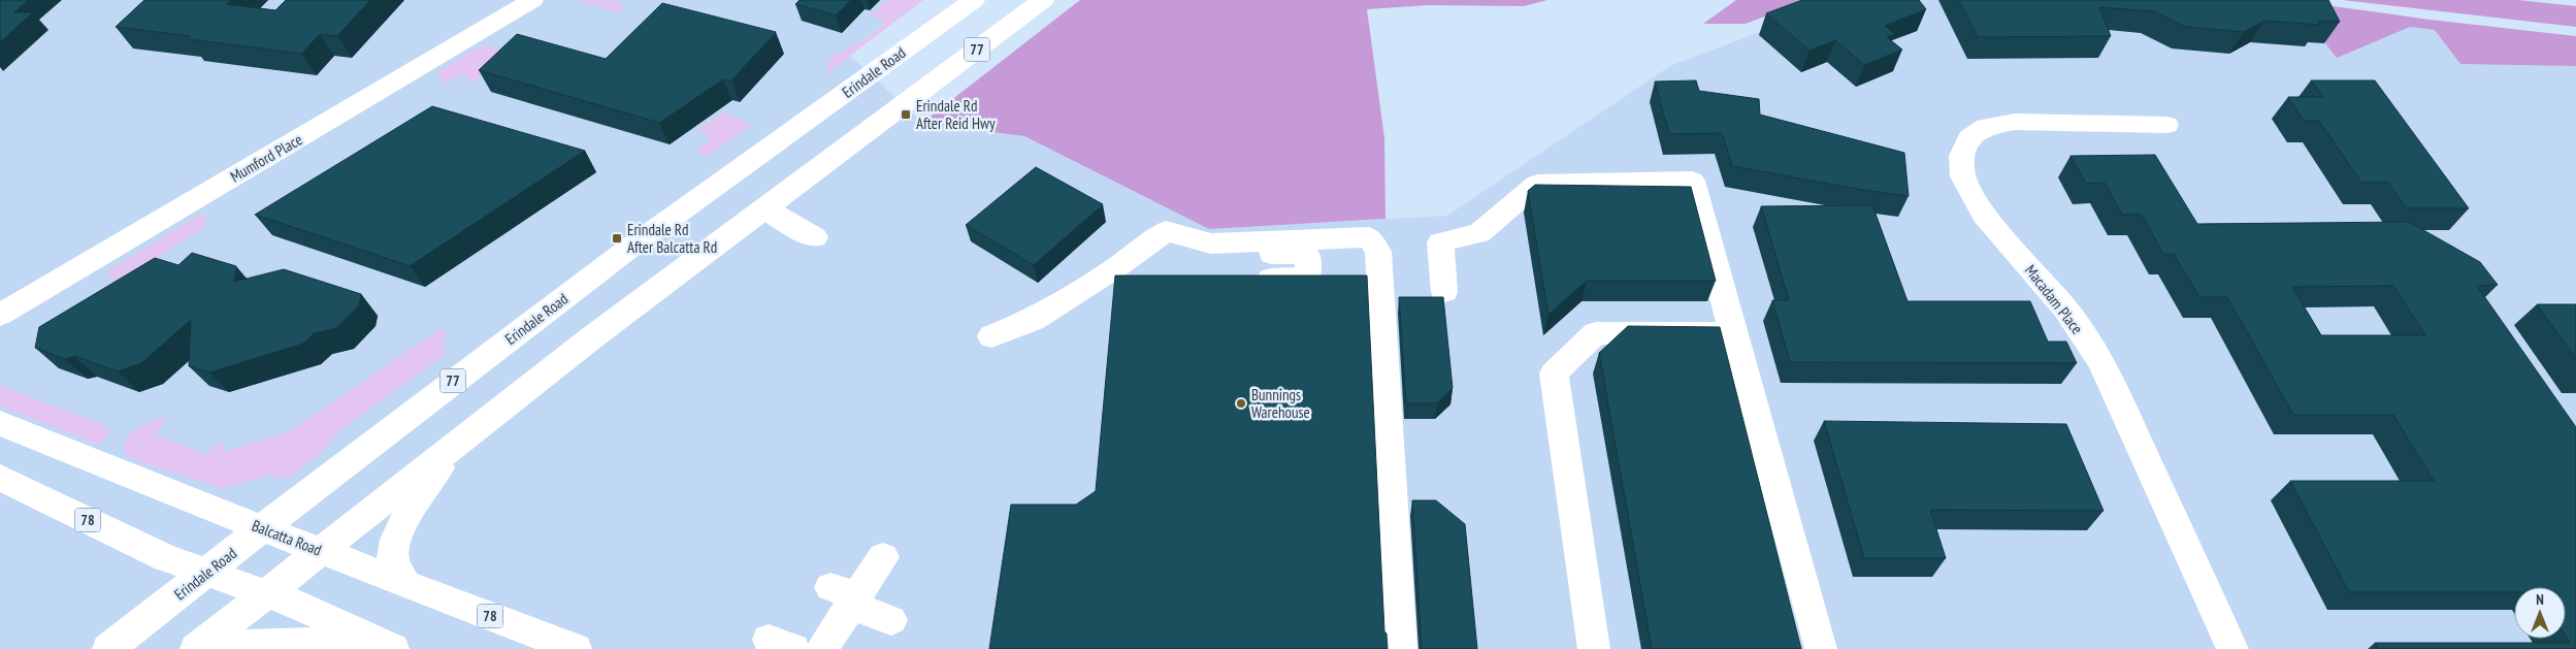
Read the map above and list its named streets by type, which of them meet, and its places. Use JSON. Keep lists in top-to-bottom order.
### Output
{
  "streets": {
    "main road": [
      "77",
      "Erindale Road",
      "Mumford Place",
      "Macadam Place",
      "78",
      "Balcatta Road"
    ]
  },
  "crossings": [
    ["77", "78"],
    ["77", "Balcatta Road"],
    ["Erindale Road", "78"],
    ["Erindale Road", "Balcatta Road"]
  ],
  "places": {
    "transit": ["Erindale Rd After Reid Hwy", "Erindale Rd After Balcatta Rd"],
    "other": ["Bunnings Warehouse"]
  },
  "north": "top"
}
